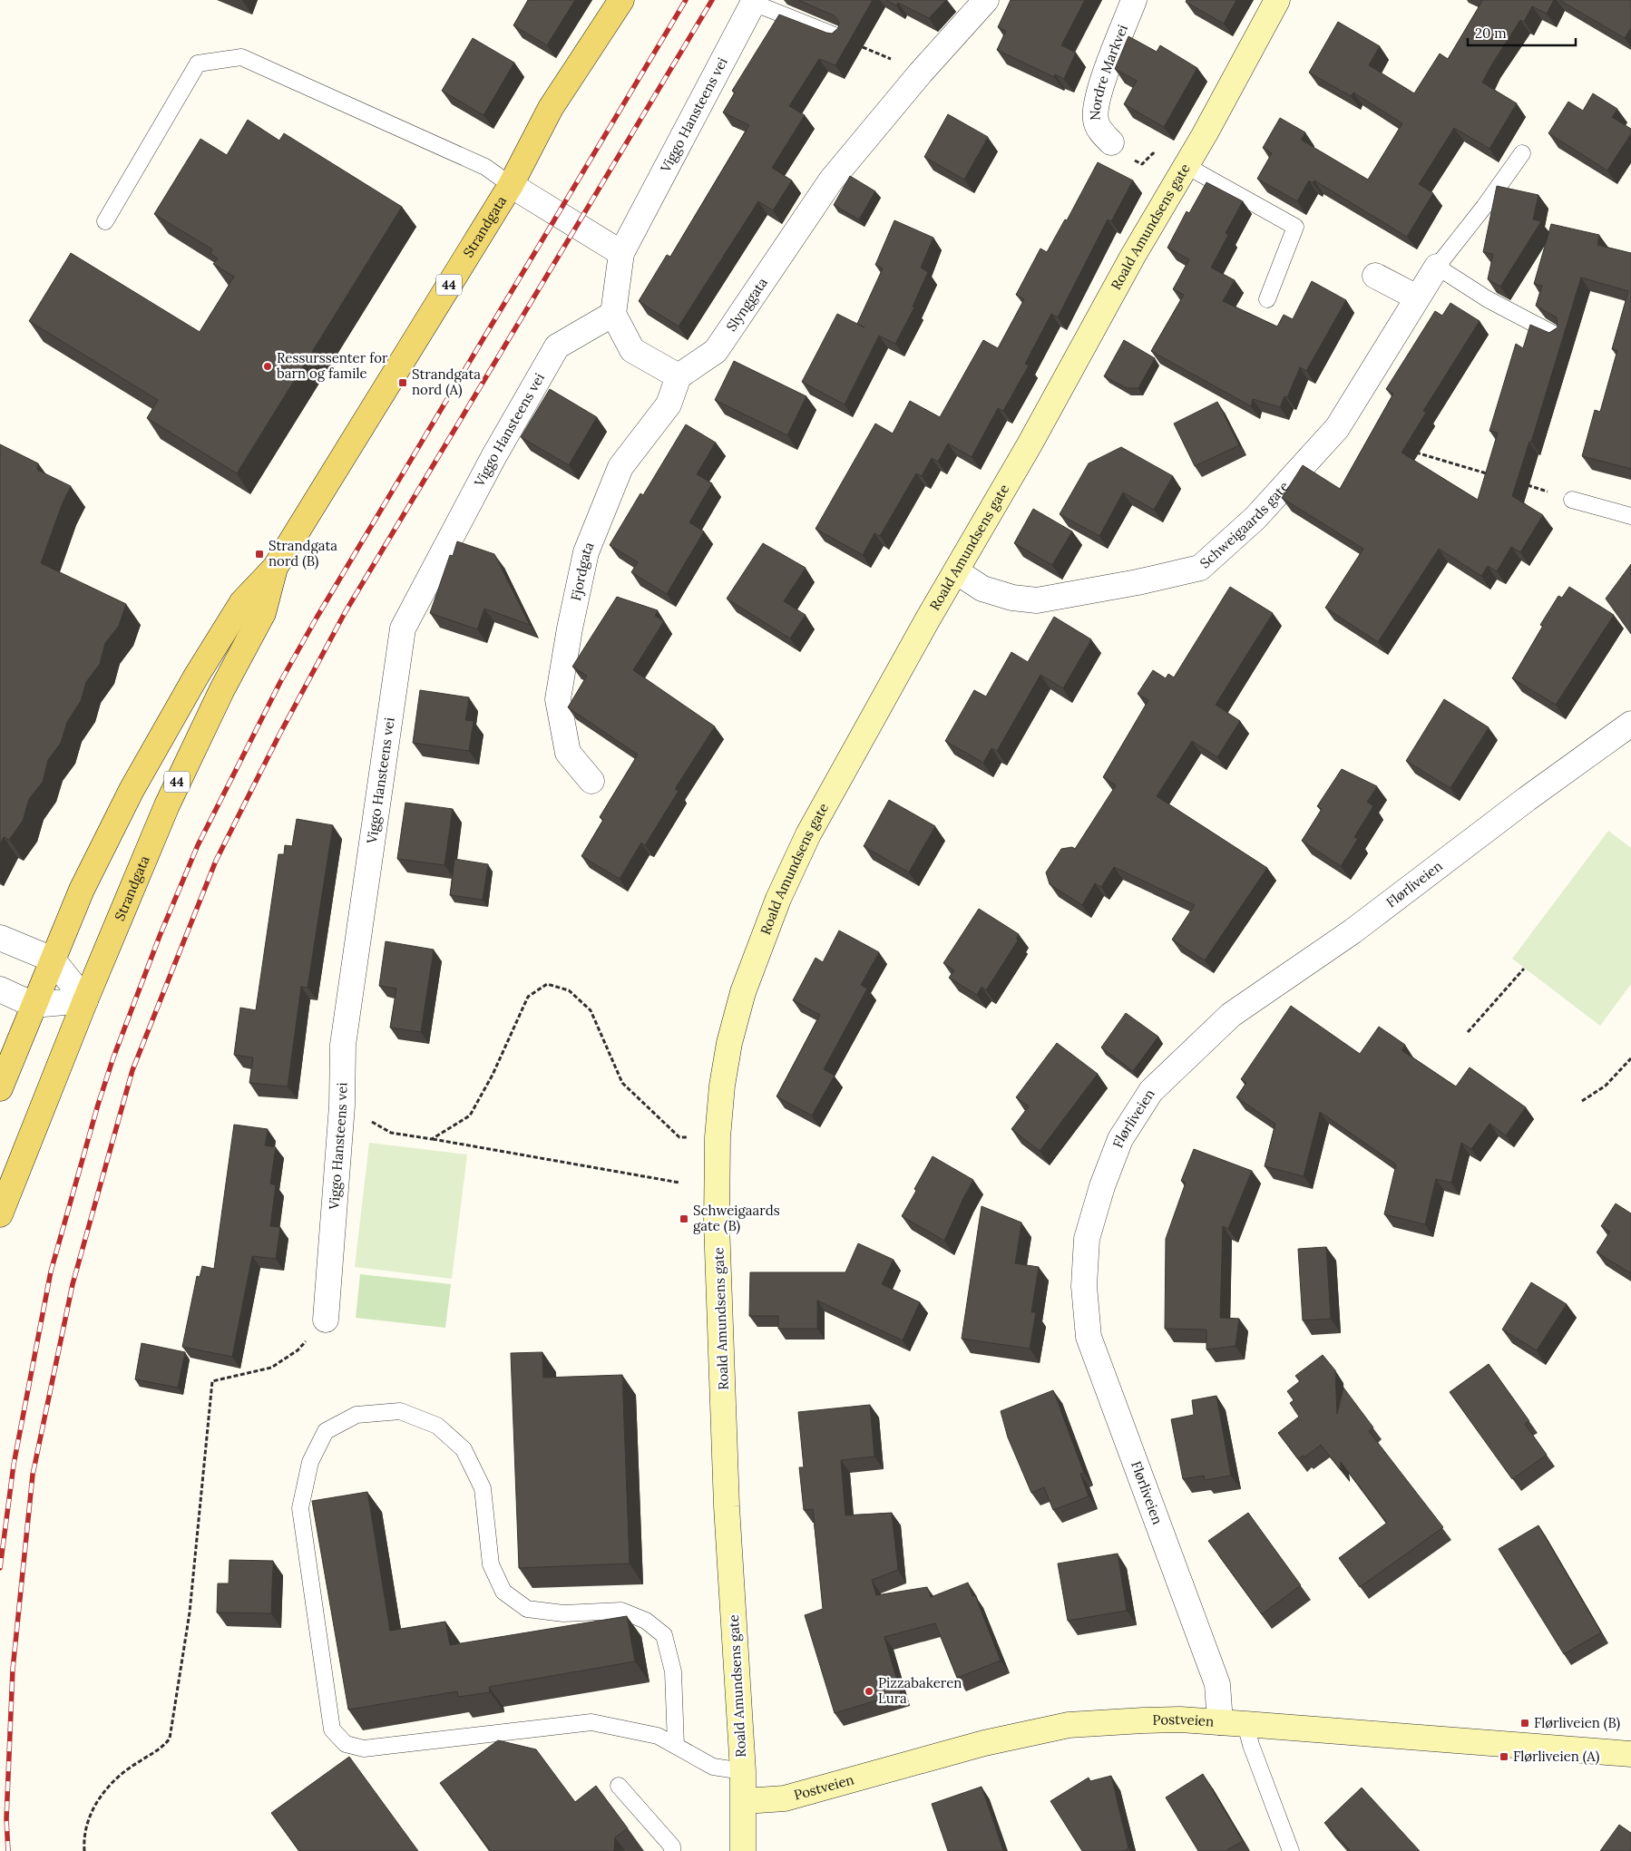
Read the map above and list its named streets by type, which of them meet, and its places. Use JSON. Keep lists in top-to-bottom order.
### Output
{
  "streets": {
    "main road": ["Strandgata", "44"],
    "street": [
      "Nordre Markvei",
      "Viggo Hansteens vei",
      "Roald Amundsens gate",
      "Slynggata",
      "Schweigaards gate",
      "Fjordgata",
      "Flørliveien",
      "Postveien"
    ]
  },
  "crossings": [
    ["Roald Amundsens gate", "Schweigaards gate"],
    ["Roald Amundsens gate", "Postveien"],
    ["Slynggata", "Fjordgata"],
    ["Flørliveien", "Postveien"]
  ],
  "places": {
    "other": ["Ressurssenter for barn og famile", "Pizzabakeren Lura"],
    "transit": [
      "Strandgata nord (A)",
      "Strandgata nord (B)",
      "Schweigaards gate (B)",
      "Flørliveien (B)",
      "Flørliveien (A)"
    ]
  },
  "scale_bar": "20 m"
}
